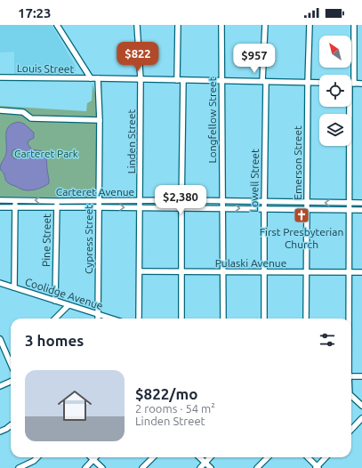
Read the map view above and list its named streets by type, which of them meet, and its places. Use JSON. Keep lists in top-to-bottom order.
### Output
{
  "streets": {
    "street": [
      "Louis Street",
      "Longfellow Street",
      "Linden Street",
      "Emerson Street",
      "Lowell Street",
      "Carteret Avenue",
      "Cypress Street",
      "Pine Street",
      "Pulaski Avenue",
      "Coolidge Avenue"
    ]
  },
  "crossings": [
    ["Louis Street", "Longfellow Street"],
    ["Louis Street", "Linden Street"],
    ["Louis Street", "Emerson Street"],
    ["Louis Street", "Lowell Street"],
    ["Louis Street", "Cypress Street"],
    ["Longfellow Street", "Carteret Avenue"],
    ["Longfellow Street", "Pulaski Avenue"],
    ["Linden Street", "Carteret Avenue"],
    ["Linden Street", "Pulaski Avenue"],
    ["Emerson Street", "Carteret Avenue"],
    ["Emerson Street", "Pulaski Avenue"],
    ["Lowell Street", "Carteret Avenue"],
    ["Lowell Street", "Pulaski Avenue"],
    ["Carteret Avenue", "Cypress Street"],
    ["Carteret Avenue", "Pine Street"],
    ["Cypress Street", "Coolidge Avenue"],
    ["Pine Street", "Coolidge Avenue"]
  ],
  "parks": ["Carteret Park"],
  "places": {
    "church": ["First Presbyterian Church"]
  },
  "north": "top left",
  "page": {
    "status": "17:23",
    "price": ["$822", "$957", "$2,380"],
    "heading": "3 homes",
    "list": [
      {
        "name": "$822/mo",
        "note": "2 rooms · 54 m² · Linden Street"
      }
    ]
  }
}
